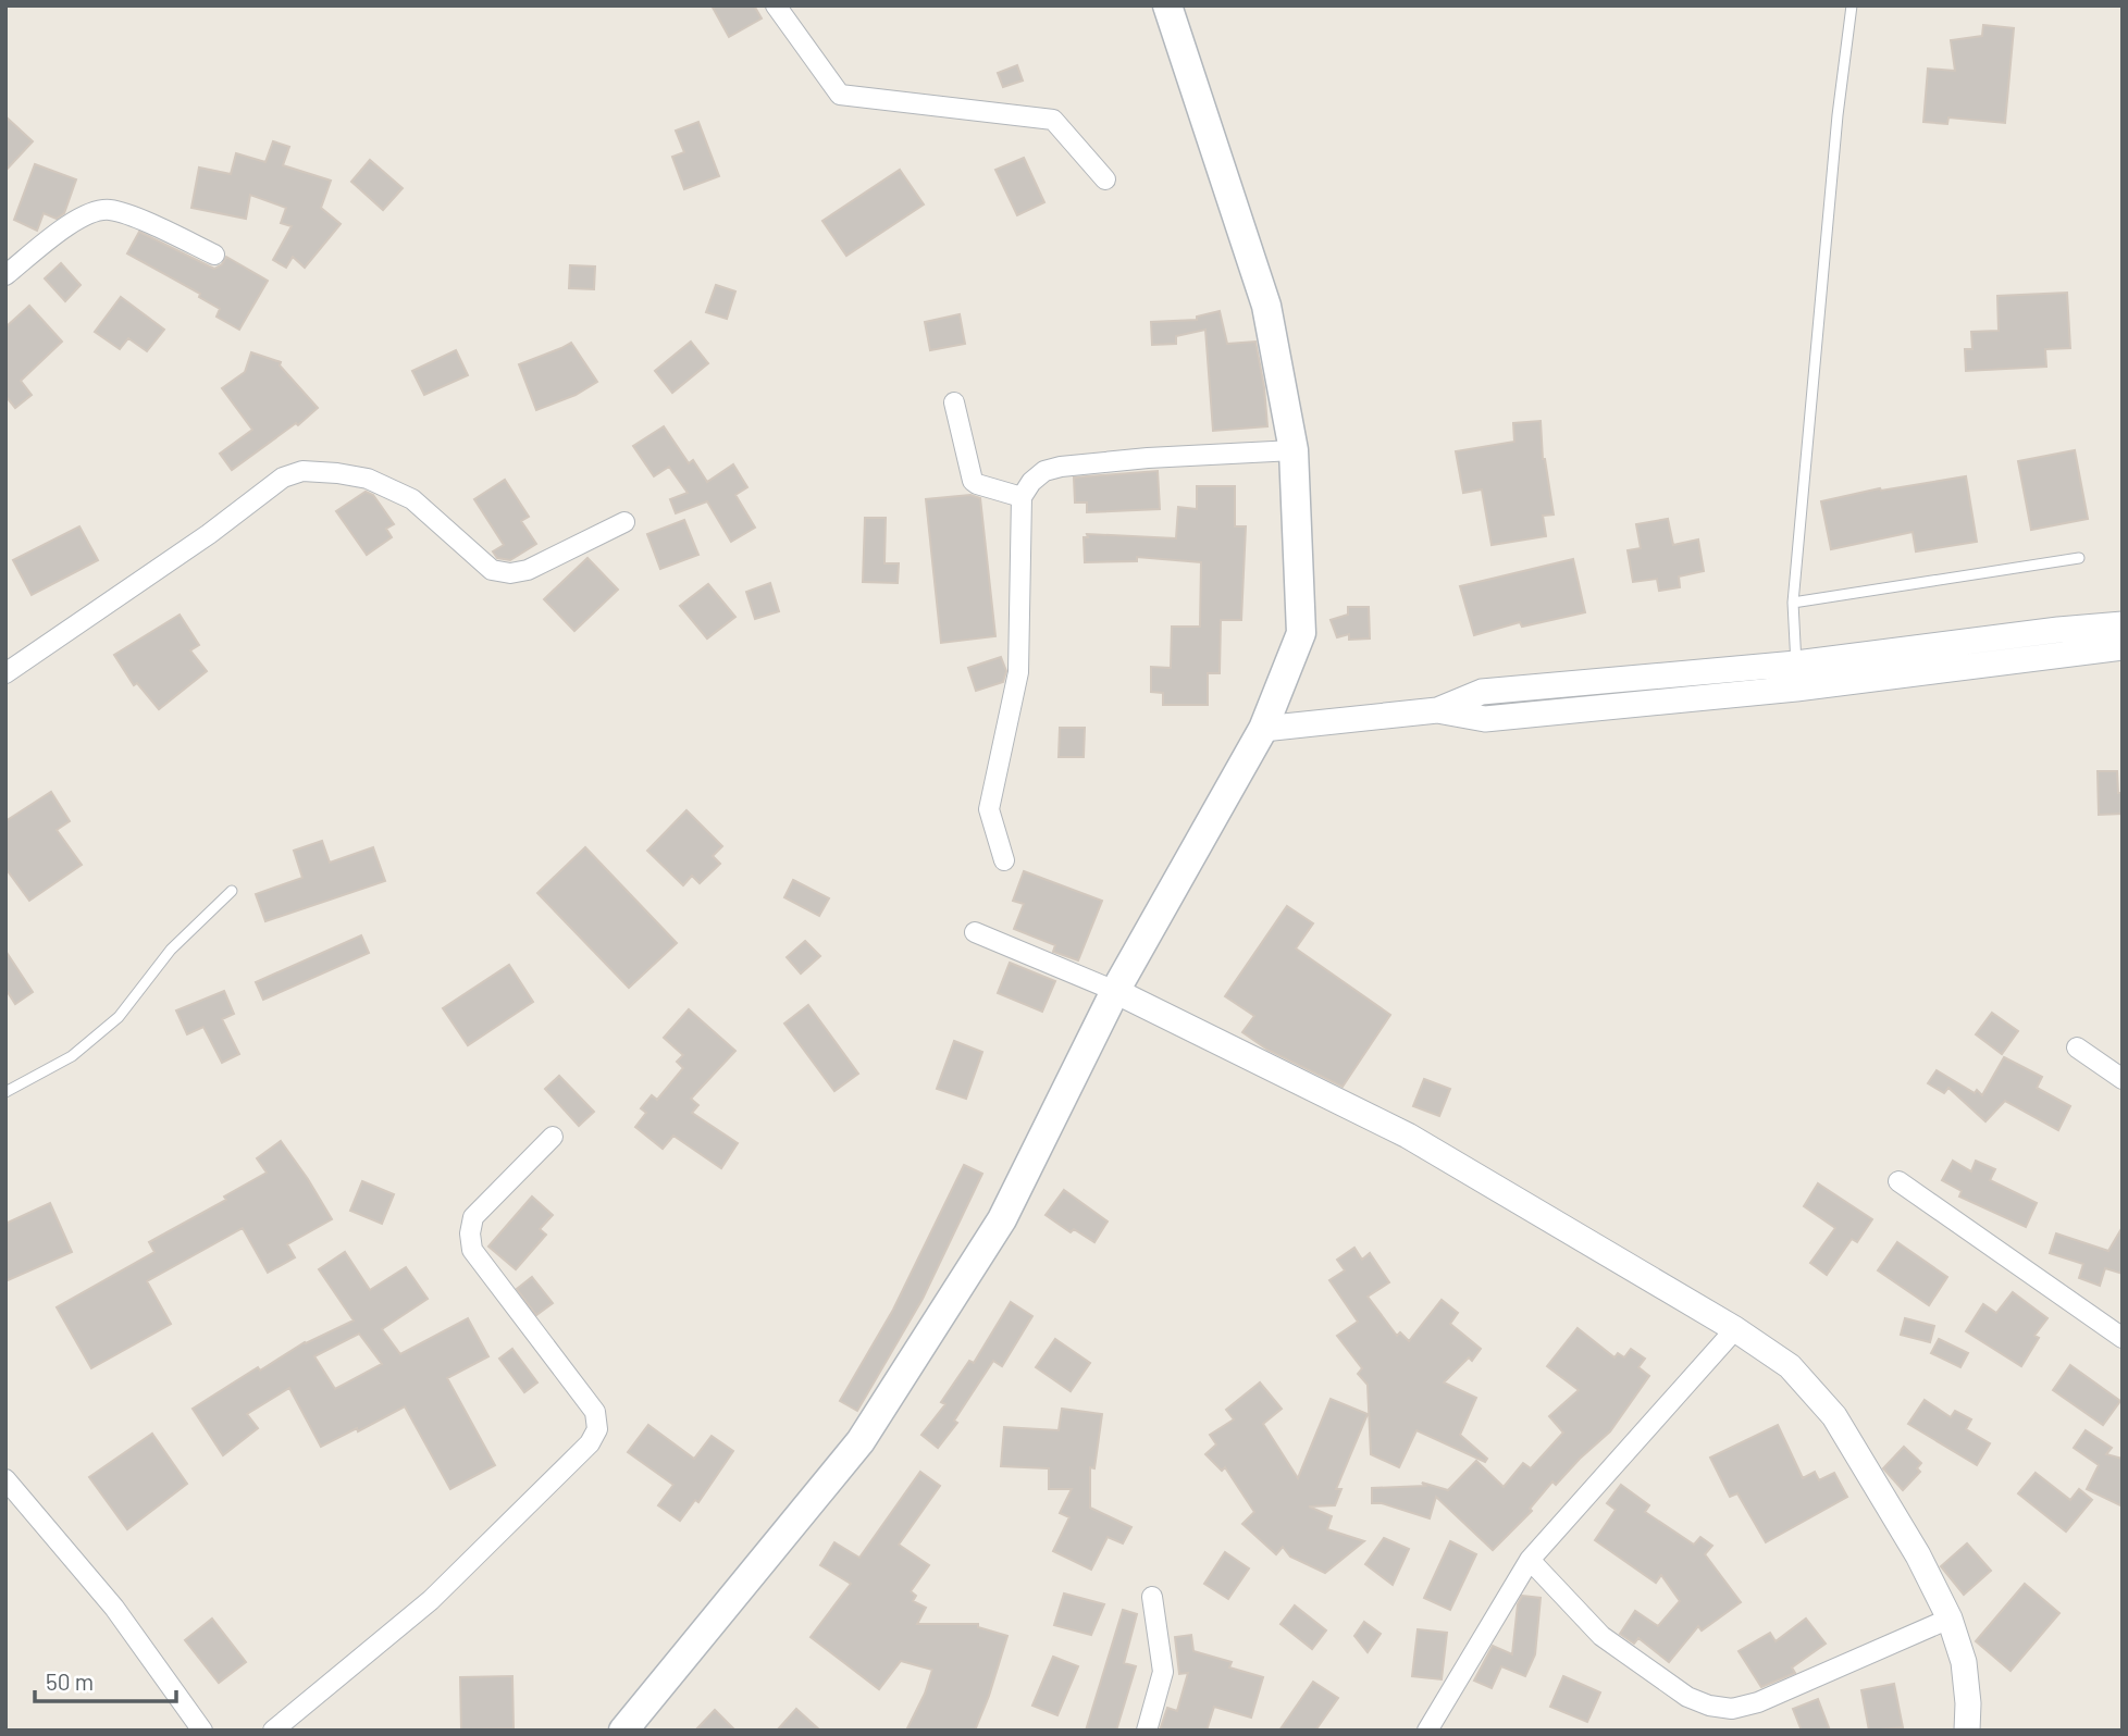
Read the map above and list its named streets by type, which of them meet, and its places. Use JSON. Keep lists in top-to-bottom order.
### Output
{
  "scale_bar": "50 m"
}
